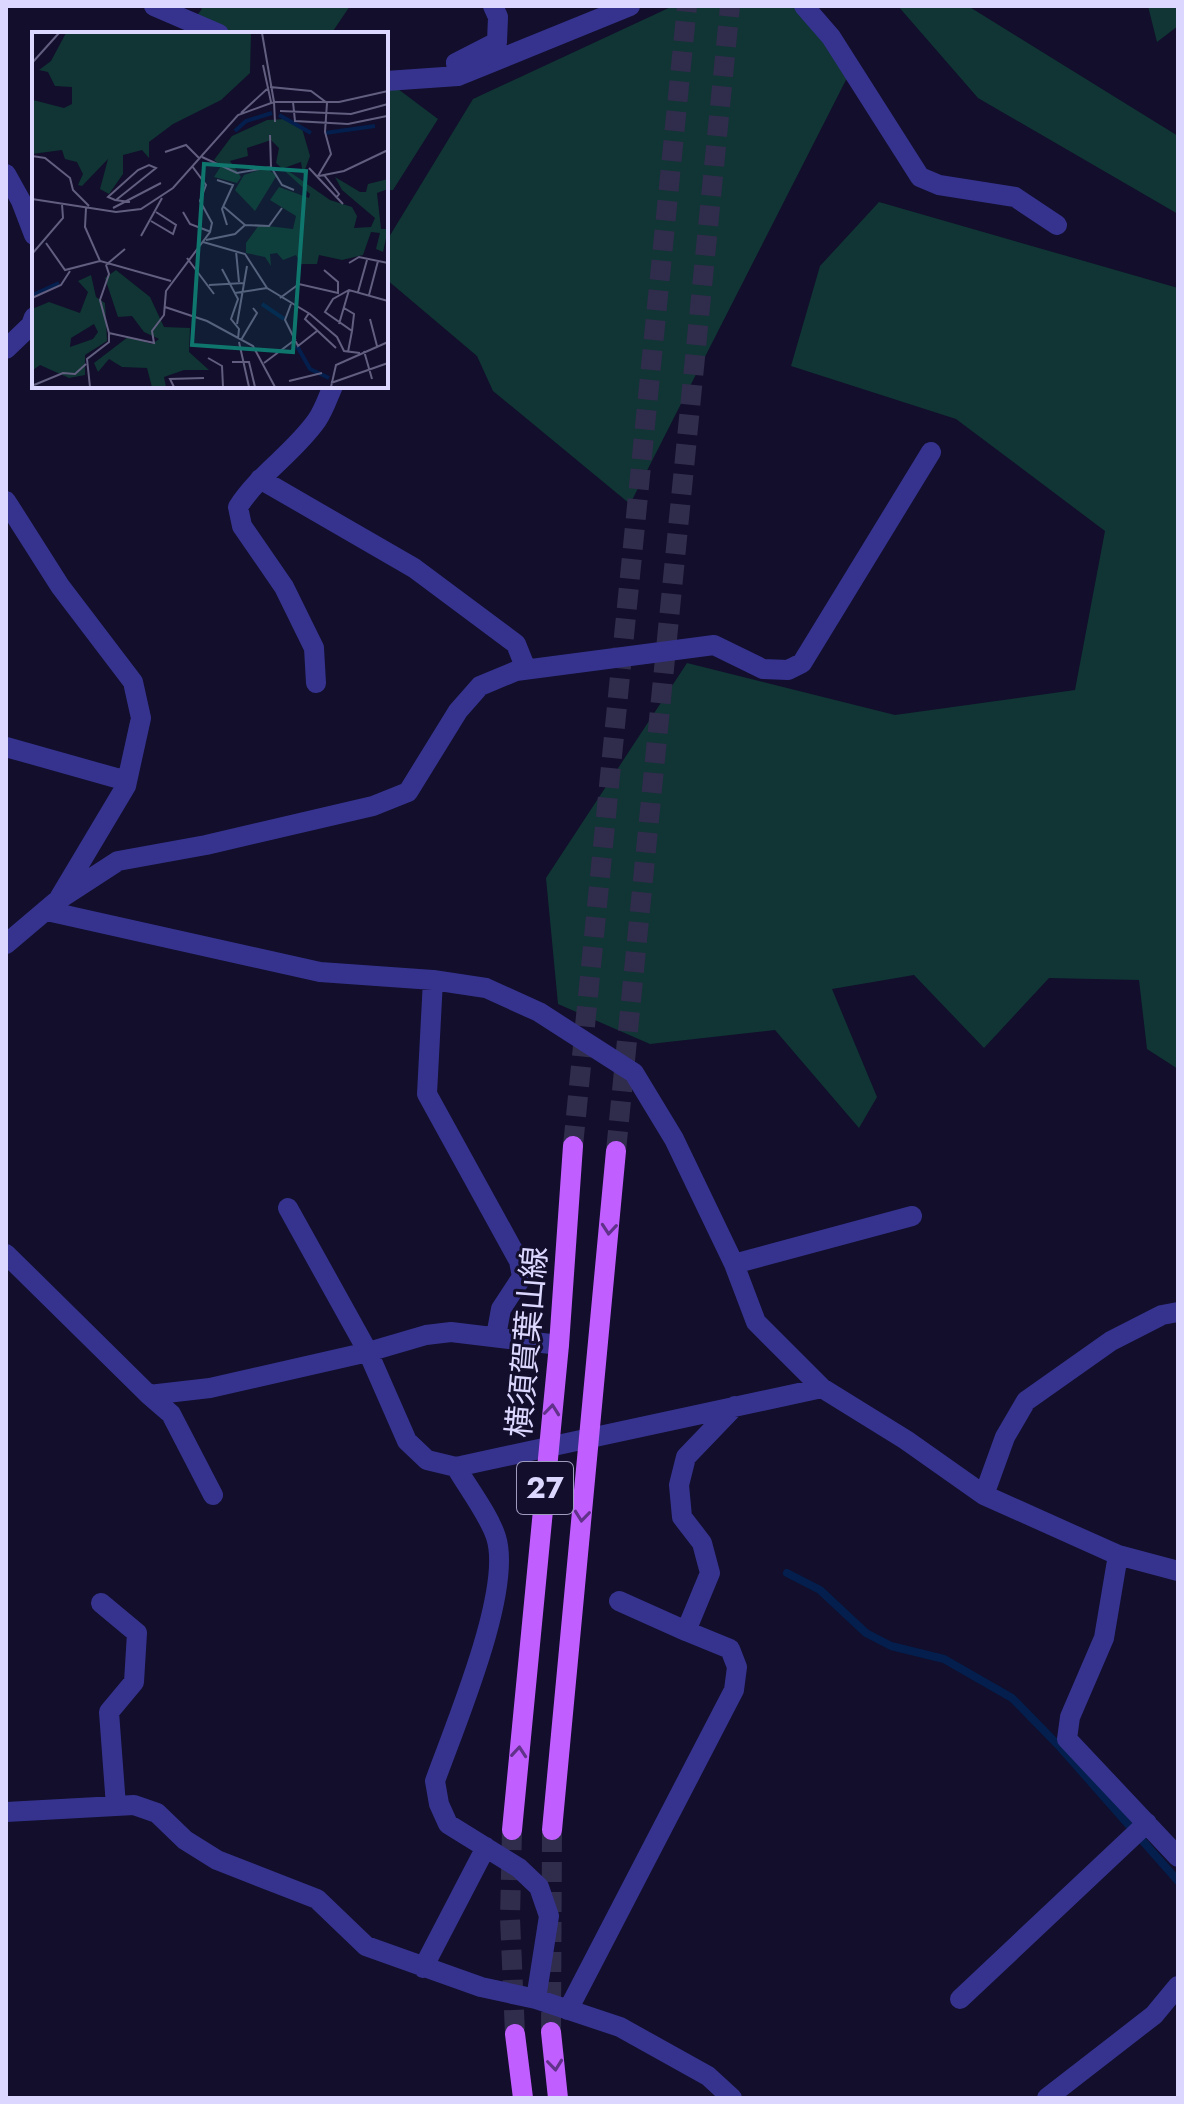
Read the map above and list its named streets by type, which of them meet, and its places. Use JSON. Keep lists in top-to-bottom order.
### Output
{
  "streets": {
    "main road": ["横須賀葉山線", "27"]
  }
}
